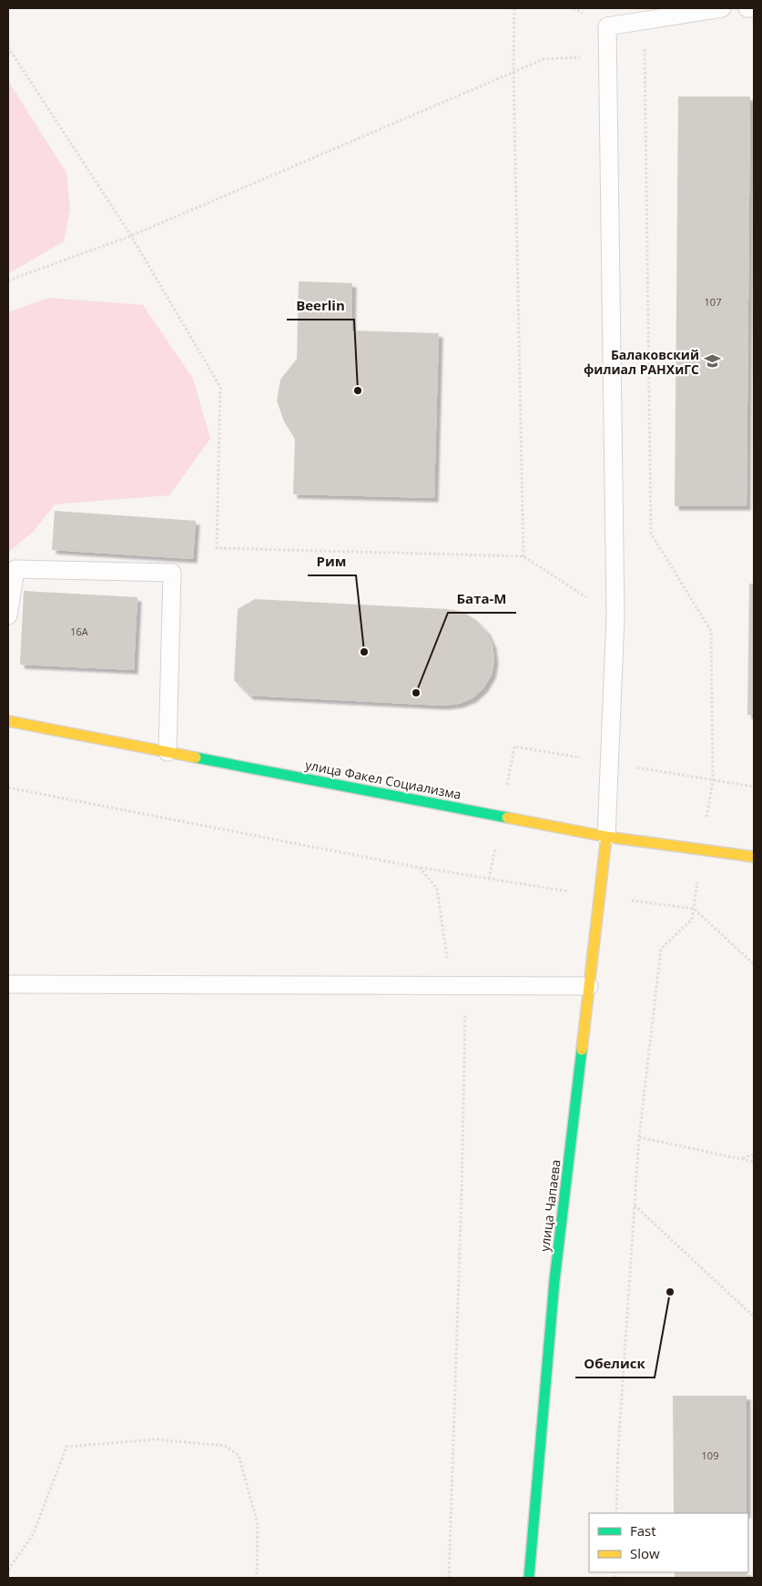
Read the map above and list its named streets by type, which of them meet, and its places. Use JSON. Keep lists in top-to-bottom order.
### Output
{
  "streets": {
    "main road": ["улица Факел Социализма", "улица Чапаева"]
  },
  "crossings": [
    ["улица Факел Социализма", "улица Чапаева"]
  ],
  "places": {
    "school or university": ["Балаковский филиал РАНХиГС"],
    "other": [
      "Beerlin",
      "Рим",
      "Бата-М",
      "Обелиск"
    ]
  },
  "house_numbers": ["107", "16А", "109"],
  "legend": ["Fast", "Slow"]
}
